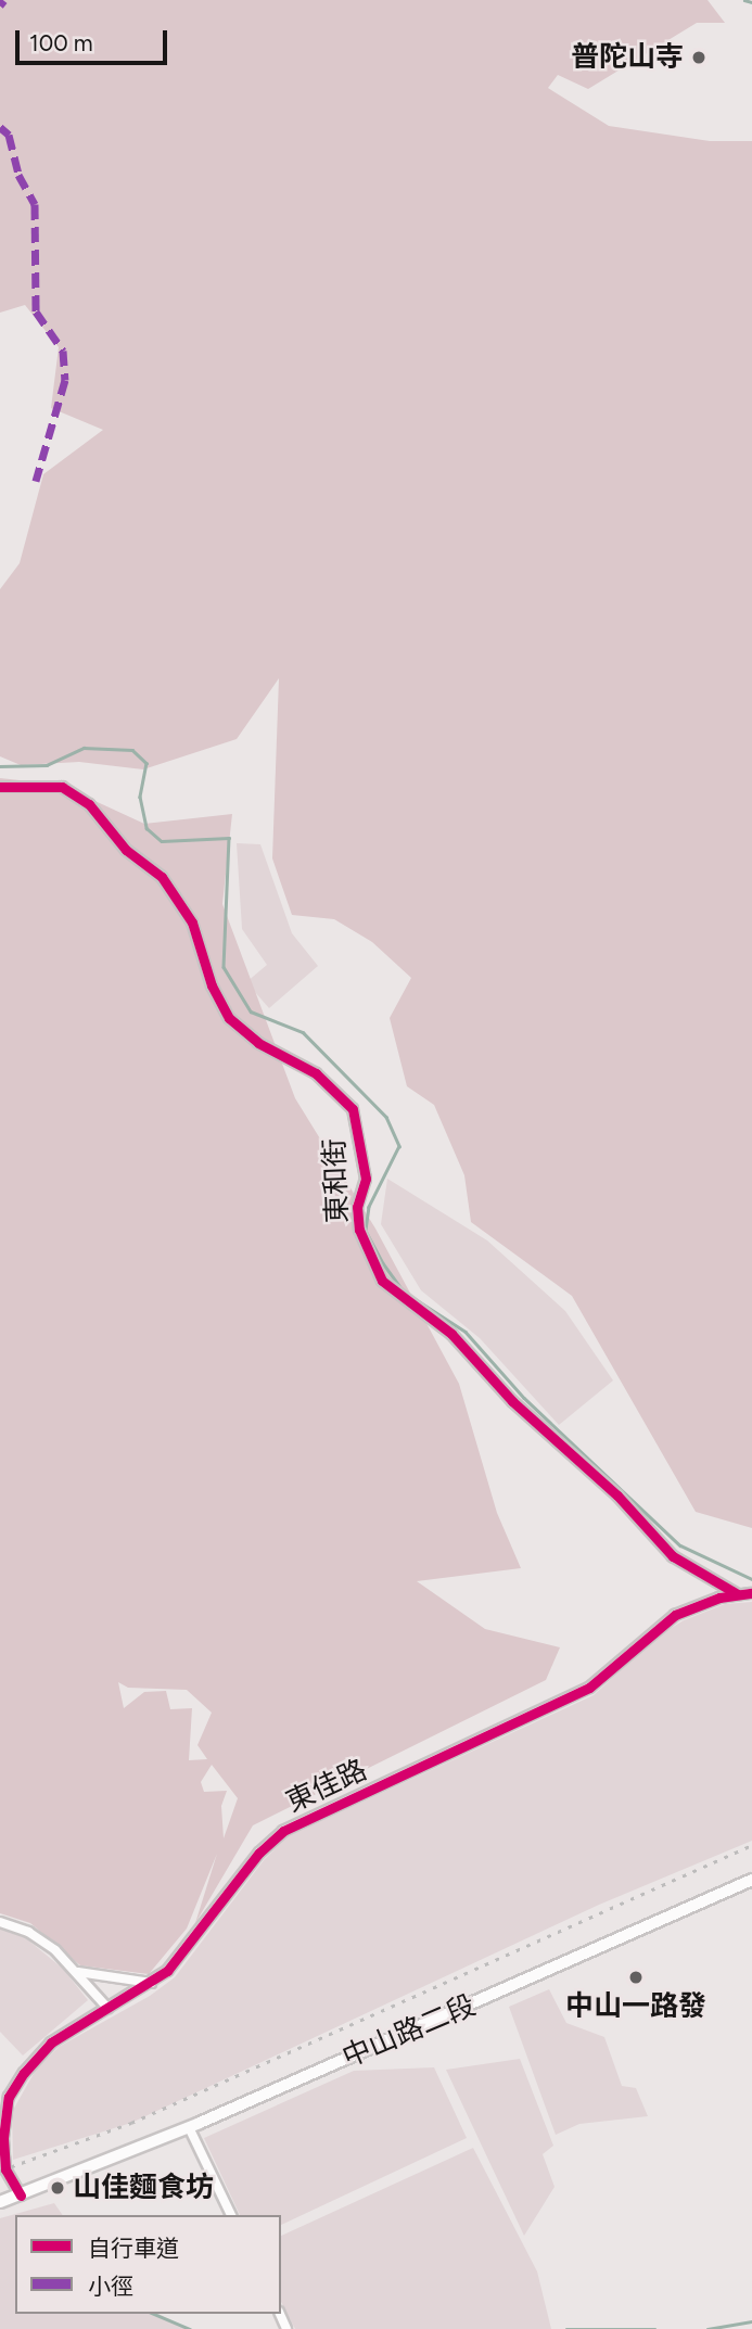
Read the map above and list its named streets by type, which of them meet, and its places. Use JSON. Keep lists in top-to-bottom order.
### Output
{
  "streets": {
    "main road": ["中山路二段"],
    "street": ["東和街", "東佳路"]
  },
  "crossings": [
    ["東和街", "東佳路"],
    ["東佳路", "中山路二段"]
  ],
  "places": ["普陀山寺", "中山一路發", "山佳麵食坊"],
  "legend": ["自行車道", "小徑"],
  "scale_bar": "100 m"
}
